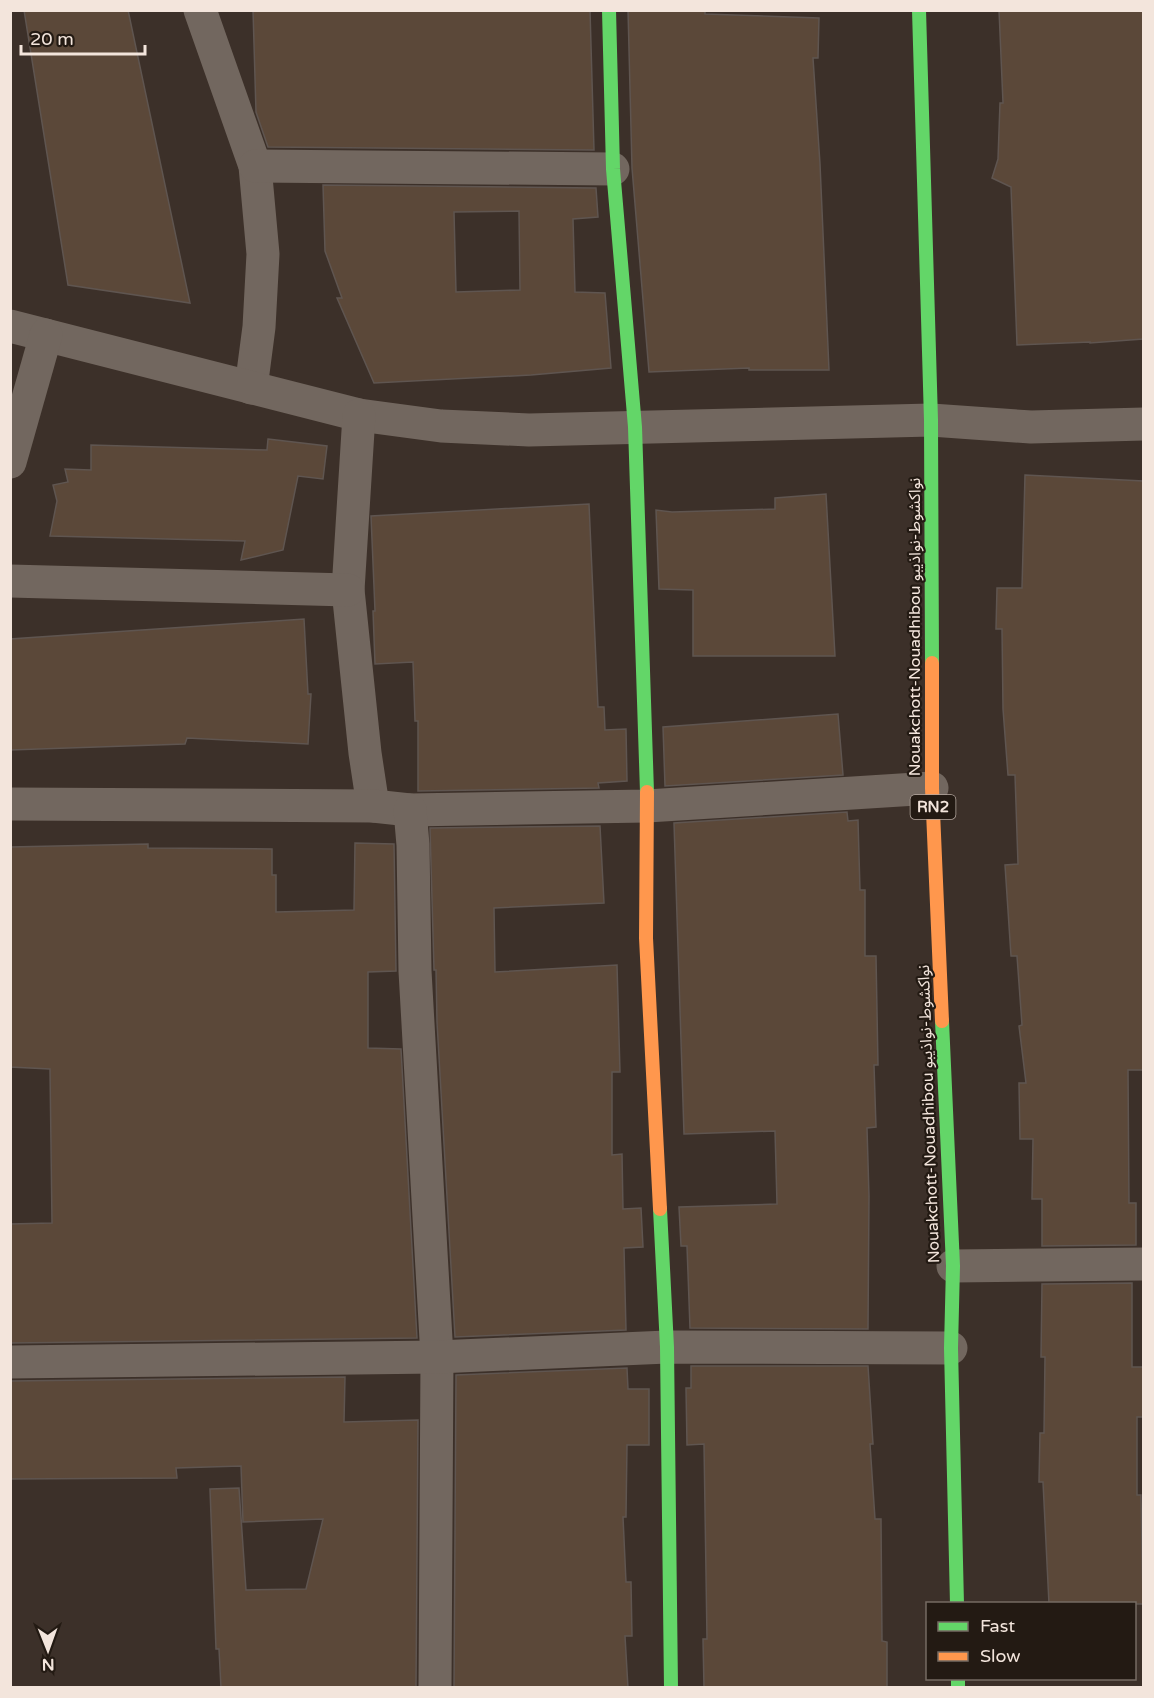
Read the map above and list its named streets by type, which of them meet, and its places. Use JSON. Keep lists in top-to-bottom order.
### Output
{
  "streets": {
    "main road": ["Nouakchott-Nouadhibou نواكشوط-نواذيبو", "RN2"]
  },
  "legend": ["Fast", "Slow"],
  "scale_bar": "20 m",
  "north": "bottom"
}
